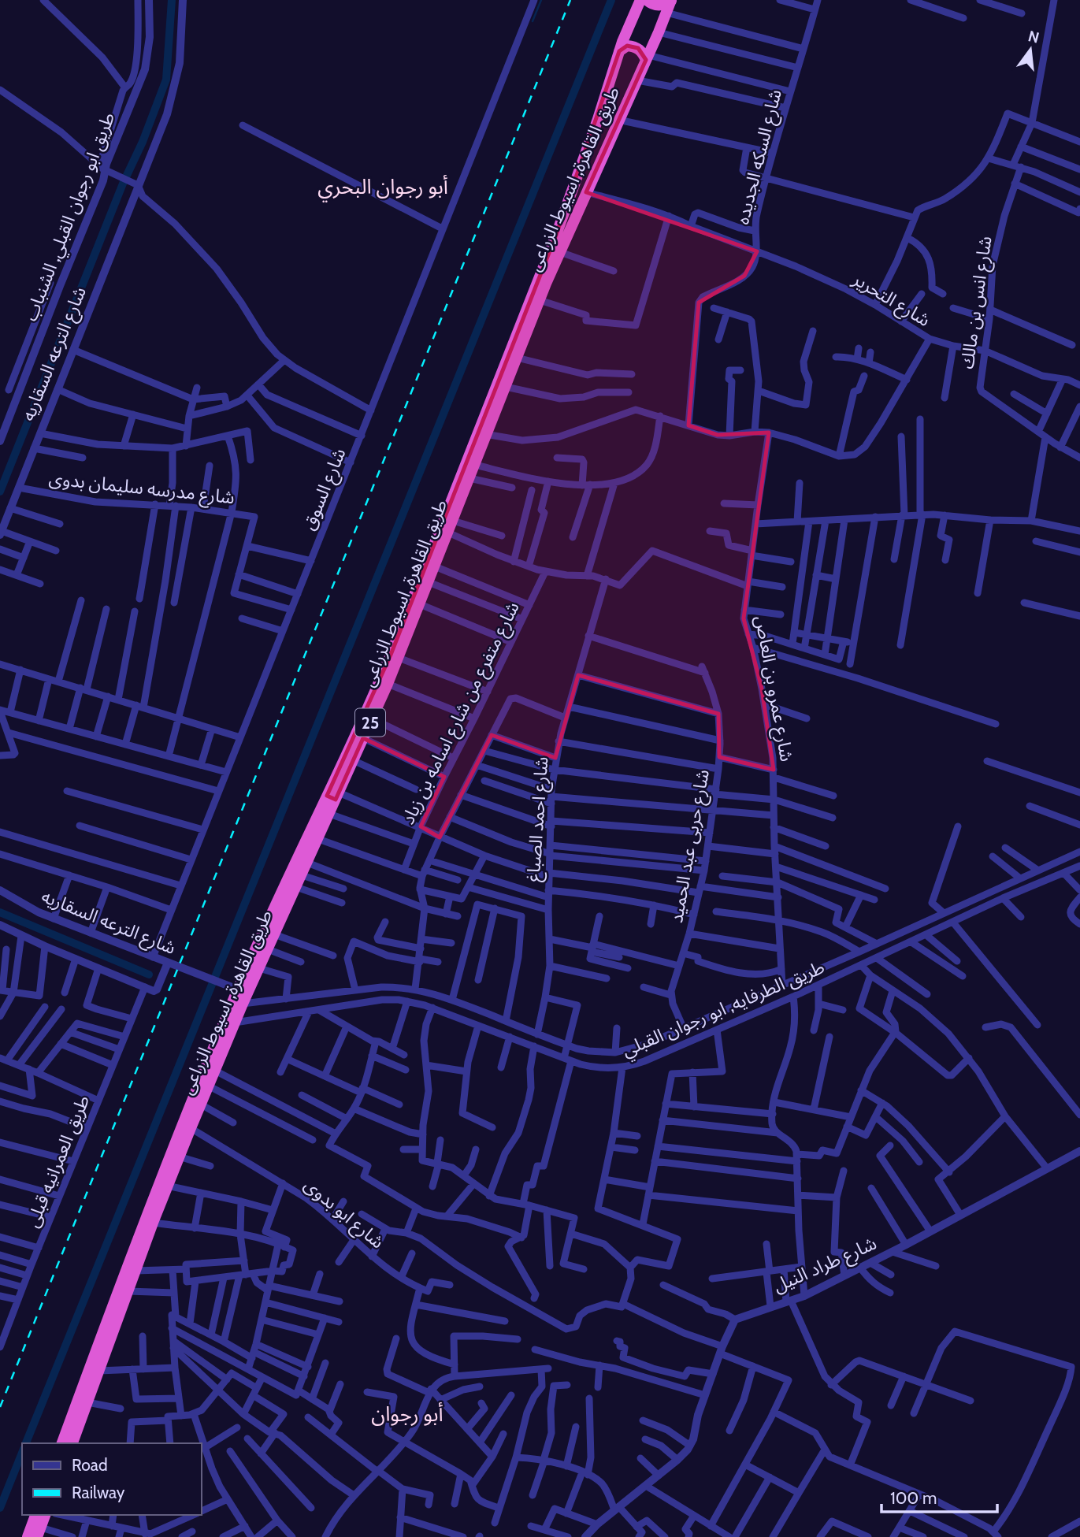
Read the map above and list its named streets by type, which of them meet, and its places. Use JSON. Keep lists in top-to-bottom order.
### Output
{
  "streets": {
    "highway": ["طريق القاهرة, اسيوط الزراعى", "25"],
    "street": [
      "شارع السكه الجديده",
      "طريق ابو رجوان القبلي, الشنباب",
      "شارع التحرير",
      "شارع انس بن مالك",
      "شارع الترعه السقاريه",
      "شارع مدرسه سليمان بدوى",
      "شارع السوق",
      "شارع عمرو بن العاص",
      "شارع متفرع من شارع اسامه بن زياد",
      "شارع احمد الصباغ",
      "شارع حربى عبد الحميد",
      "طريق الطرفايه, ابو رجوان القبلي",
      "طريق العمرانيه قبلى",
      "شارع ابو بدوى",
      "شارع طراد النيل"
    ]
  },
  "crossings": [
    ["شارع السكه الجديده", "شارع التحرير"],
    ["طريق القاهرة, اسيوط الزراعى", "شارع التحرير"],
    ["طريق القاهرة, اسيوط الزراعى", "شارع الترعه السقاريه"],
    ["طريق القاهرة, اسيوط الزراعى", "طريق الطرفايه, ابو رجوان القبلي"],
    ["طريق القاهرة, اسيوط الزراعى", "شارع ابو بدوى"],
    ["شارع التحرير", "شارع انس بن مالك"],
    ["شارع الترعه السقاريه", "شارع مدرسه سليمان بدوى"],
    ["شارع الترعه السقاريه", "شارع السوق"],
    ["شارع مدرسه سليمان بدوى", "شارع السوق"],
    ["شارع عمرو بن العاص", "طريق الطرفايه, ابو رجوان القبلي"],
    ["شارع احمد الصباغ", "شارع حربى عبد الحميد"],
    ["شارع احمد الصباغ", "طريق الطرفايه, ابو رجوان القبلي"]
  ],
  "districts": ["أبو رجوان البحري", "أبو رجوان"],
  "legend": ["Road", "Railway"],
  "scale_bar": "100 m",
  "north": "top"
}
